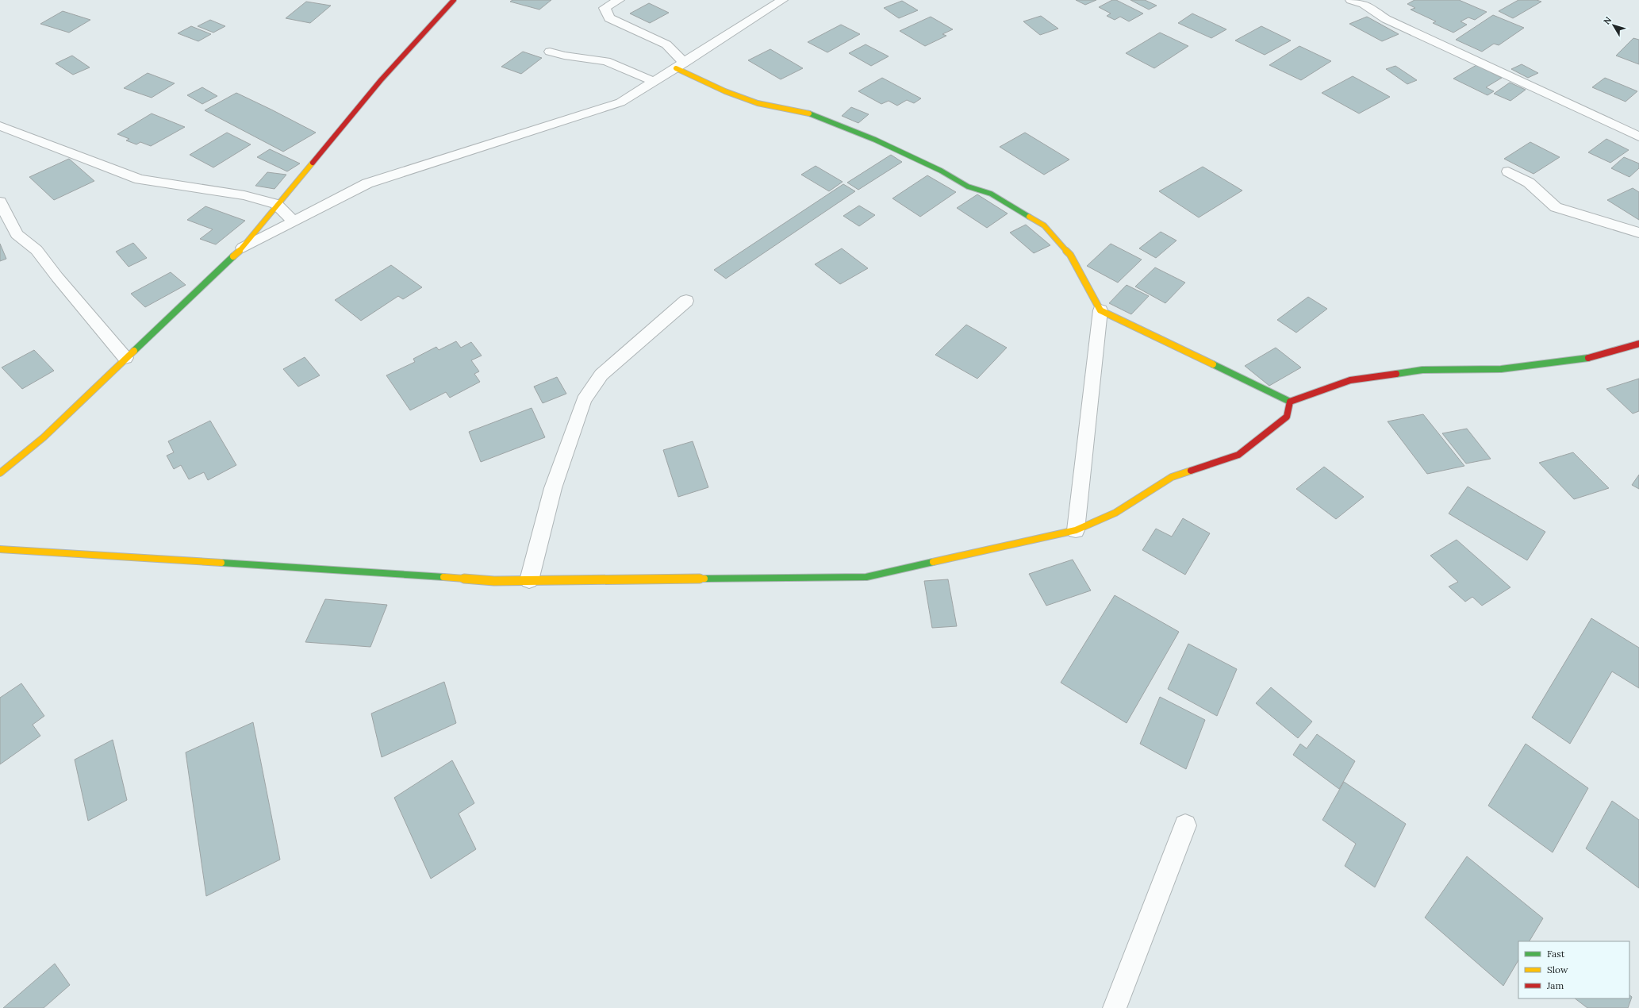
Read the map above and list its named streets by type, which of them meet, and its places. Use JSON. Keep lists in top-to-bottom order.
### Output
{
  "legend": ["Fast", "Slow", "Jam"],
  "north": "top left"
}
